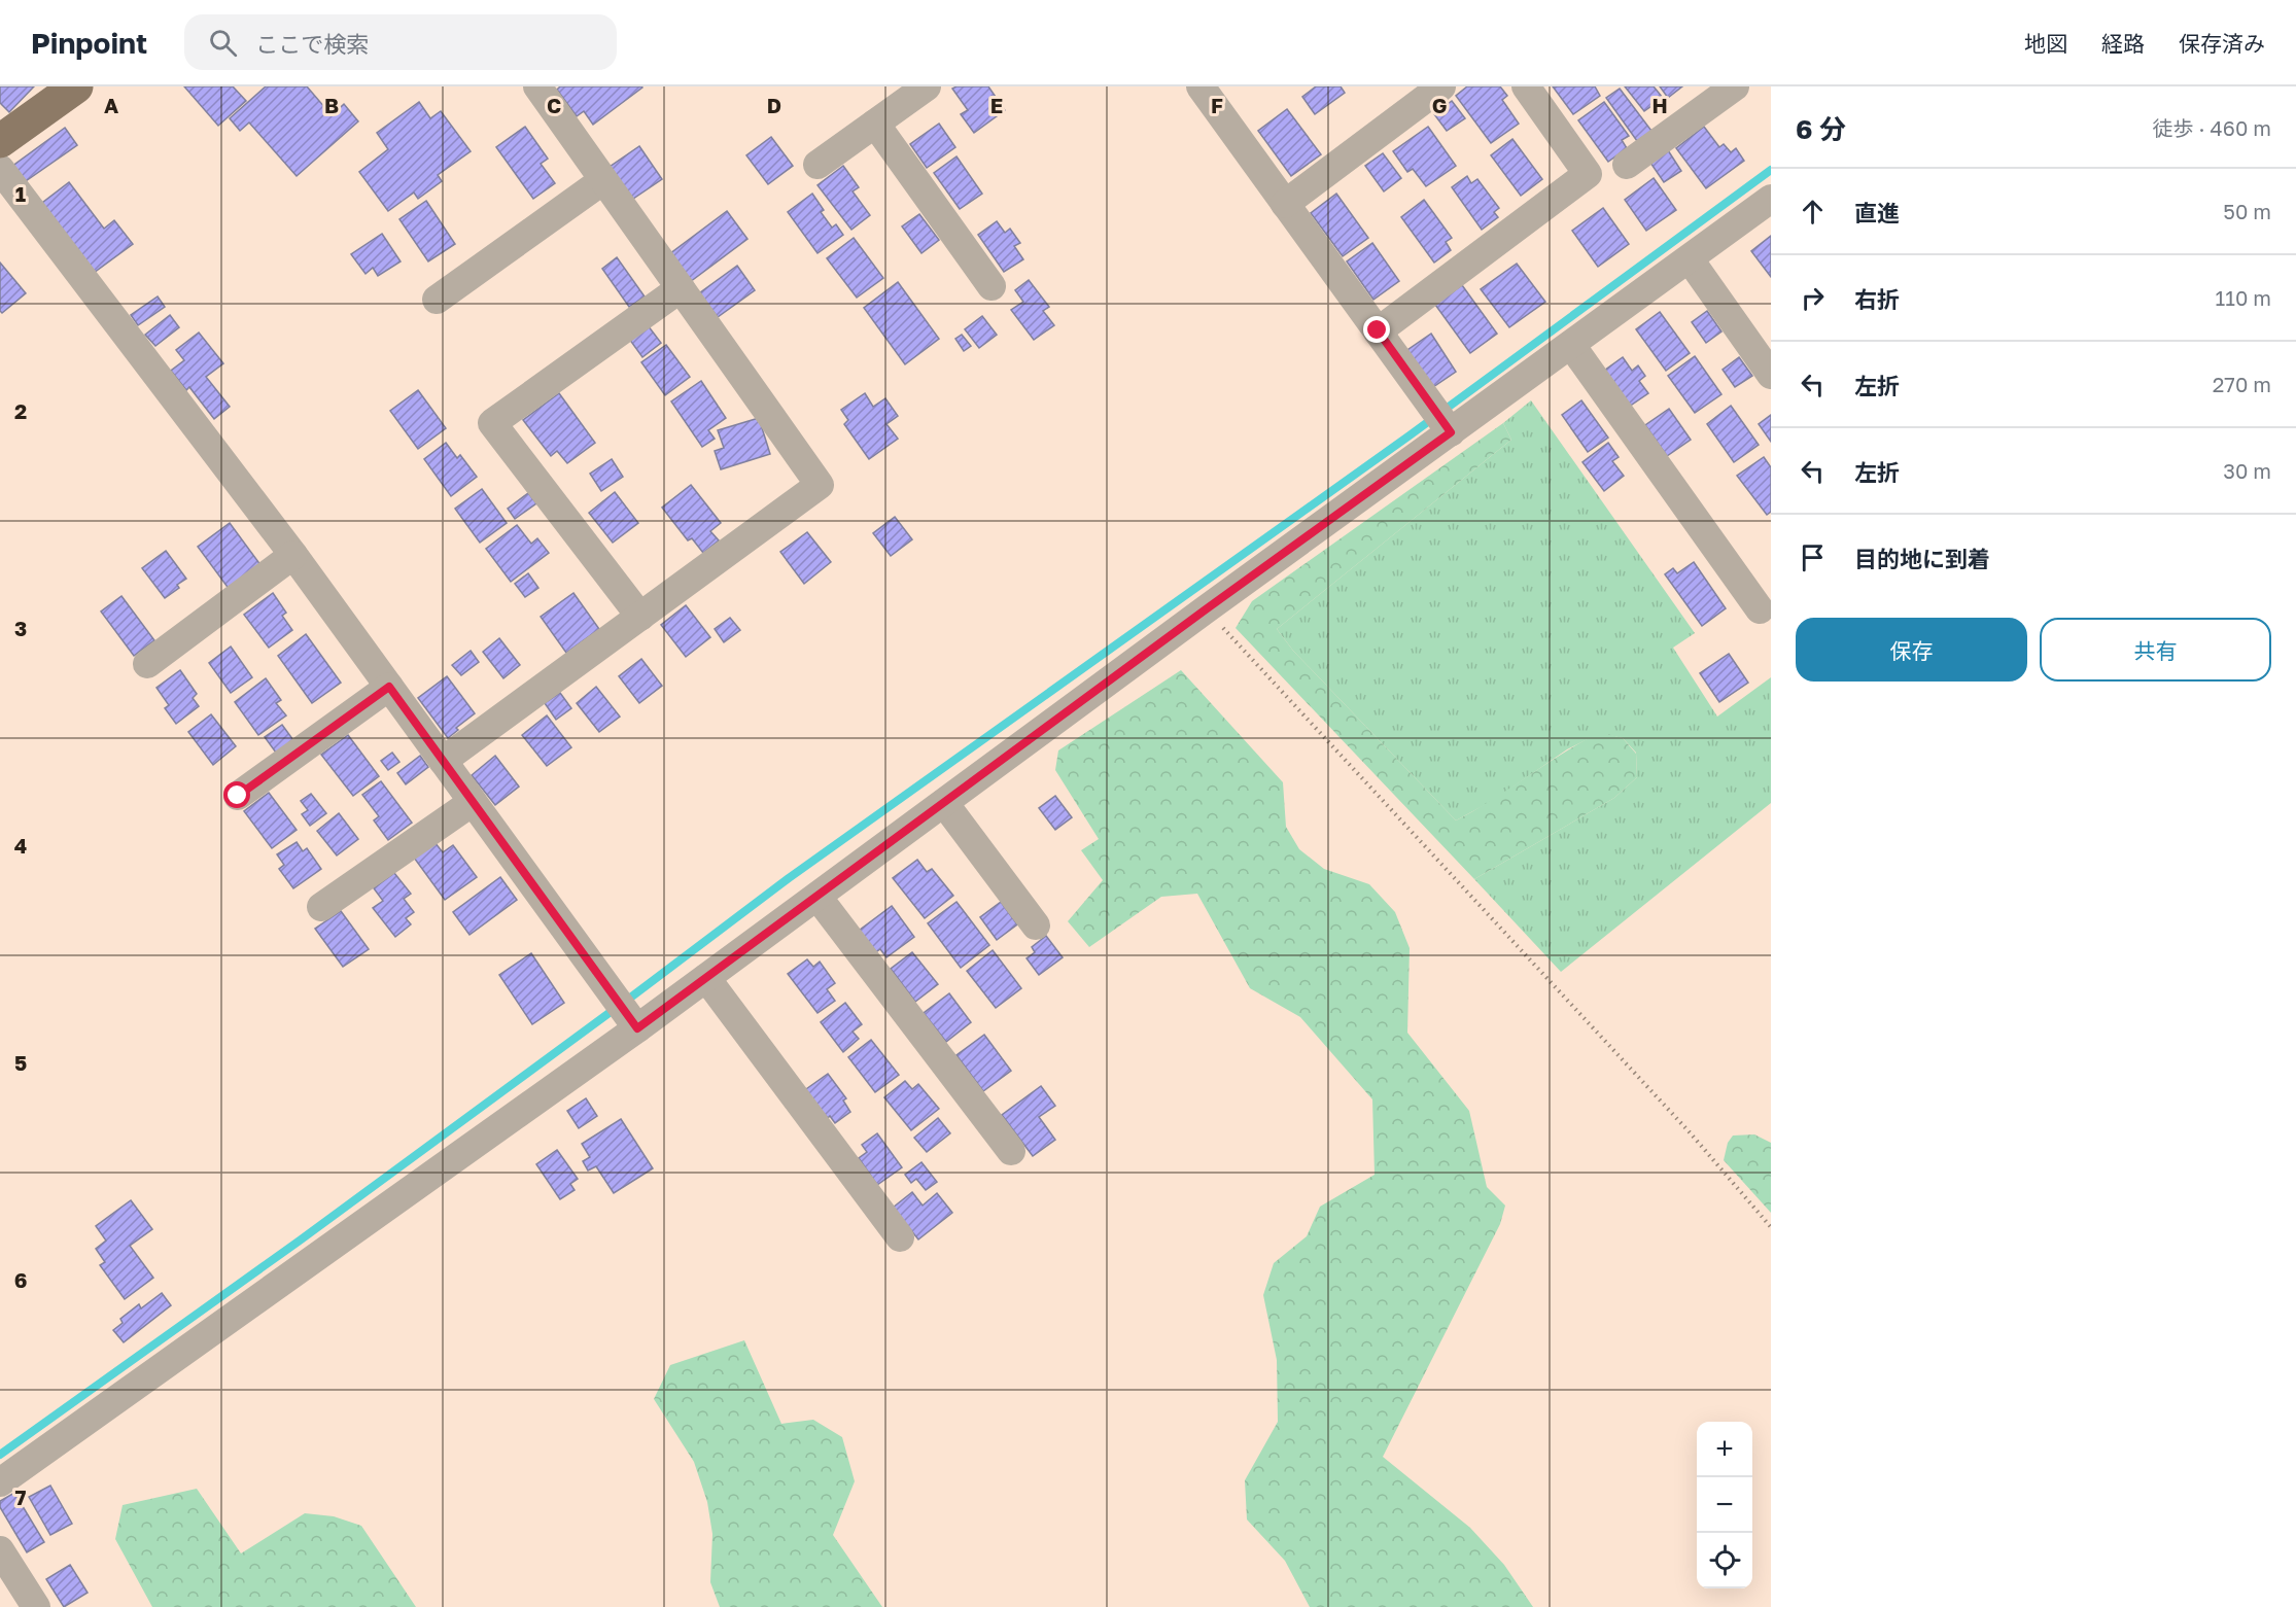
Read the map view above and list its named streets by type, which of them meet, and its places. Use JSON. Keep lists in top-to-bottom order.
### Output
{
  "page": {
    "header": "Pinpoint",
    "search": "ここで検索",
    "nav": ["地図", "経路", "保存済み"],
    "heading": ["6 分", "徒歩 · 460 m"],
    "list": [
      ["直進", "50 m"],
      ["右折", "110 m"],
      ["左折", "270 m"],
      ["左折", "30 m"],
      "目的地に到着"
    ],
    "buttons": ["保存", "共有"],
    "map_buttons": ["+", "−"]
  },
  "grid": {
    "columns": [
      "A",
      "B",
      "C",
      "D",
      "E",
      "F",
      "G",
      "H"
    ],
    "rows": [
      "1",
      "2",
      "3",
      "4",
      "5",
      "6",
      "7"
    ]
  }
}
